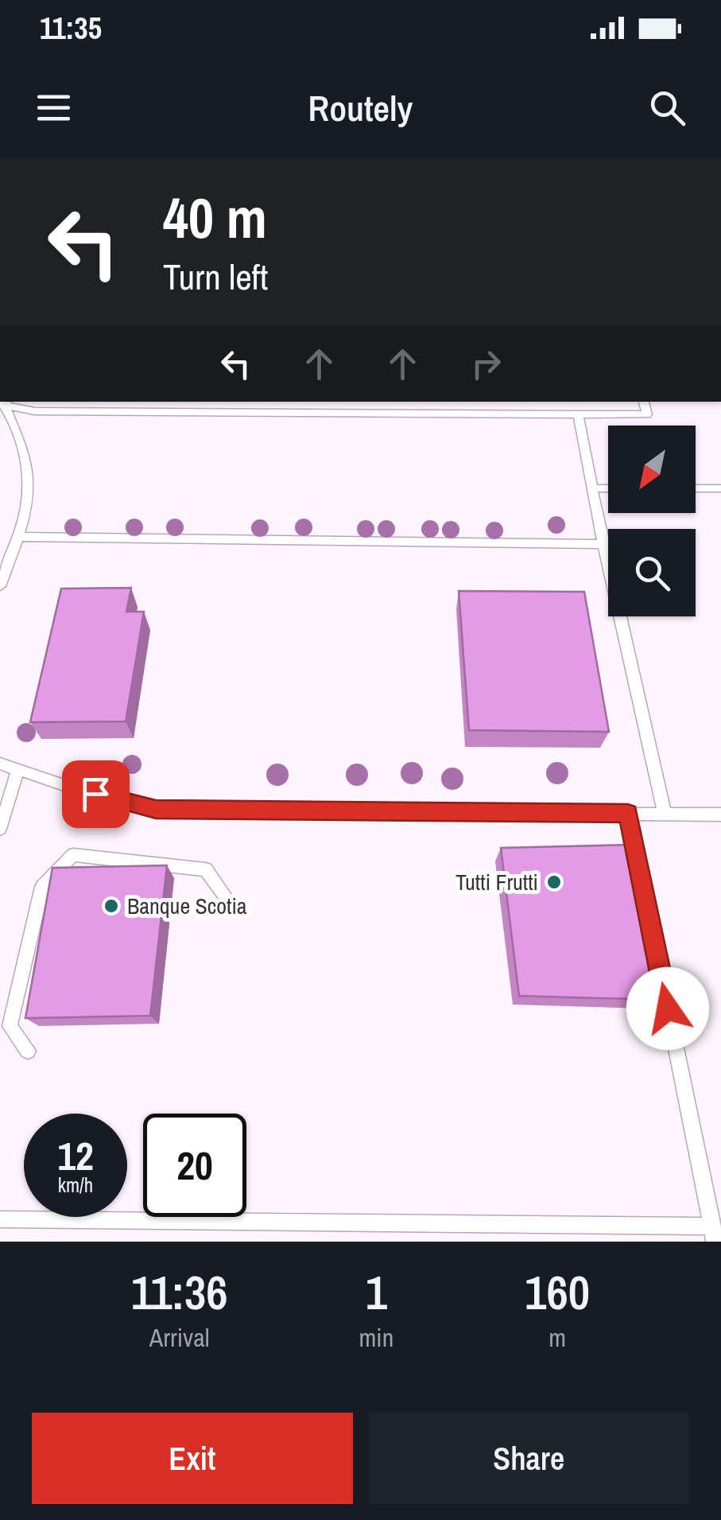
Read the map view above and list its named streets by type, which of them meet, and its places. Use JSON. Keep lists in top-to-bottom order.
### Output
{
  "places": ["Tutti Frutti", "Banque Scotia"],
  "north": "bottom left",
  "page": {
    "status": "11:35",
    "header": "Routely",
    "turn": ["40 m", "Turn left"],
    "speed": "12 km/h",
    "limit": "20",
    "eta": [
      "11:36",
      "Arrival",
      "1",
      "min",
      "160",
      "m"
    ],
    "buttons": ["Exit", "Share"]
  }
}
